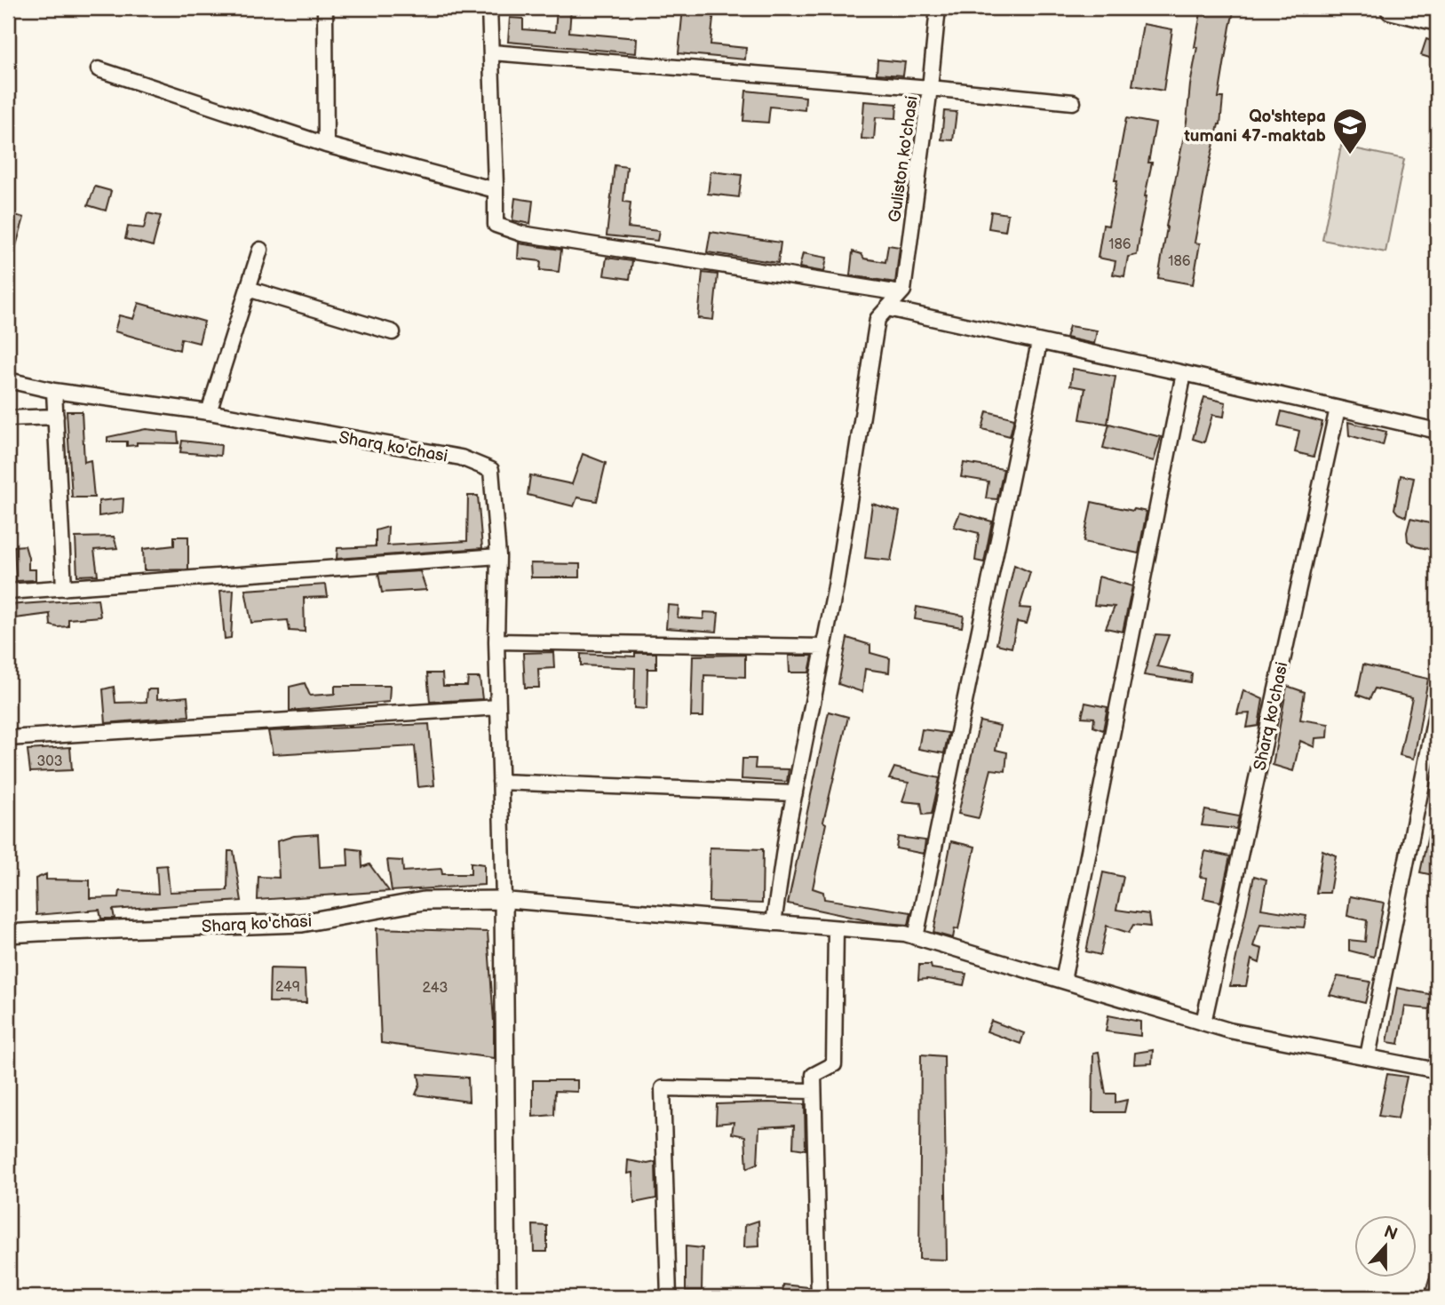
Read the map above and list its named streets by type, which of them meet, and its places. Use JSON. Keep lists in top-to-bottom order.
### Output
{
  "streets": {
    "main road": ["Sharq ko'chasi"],
    "street": ["Guliston ko'chasi"]
  },
  "places": {
    "school or university": ["Qo'shtepa tumani 47-maktab"]
  },
  "house_numbers": [
    "186",
    "186",
    "303",
    "249",
    "243"
  ],
  "north": "top"
}
